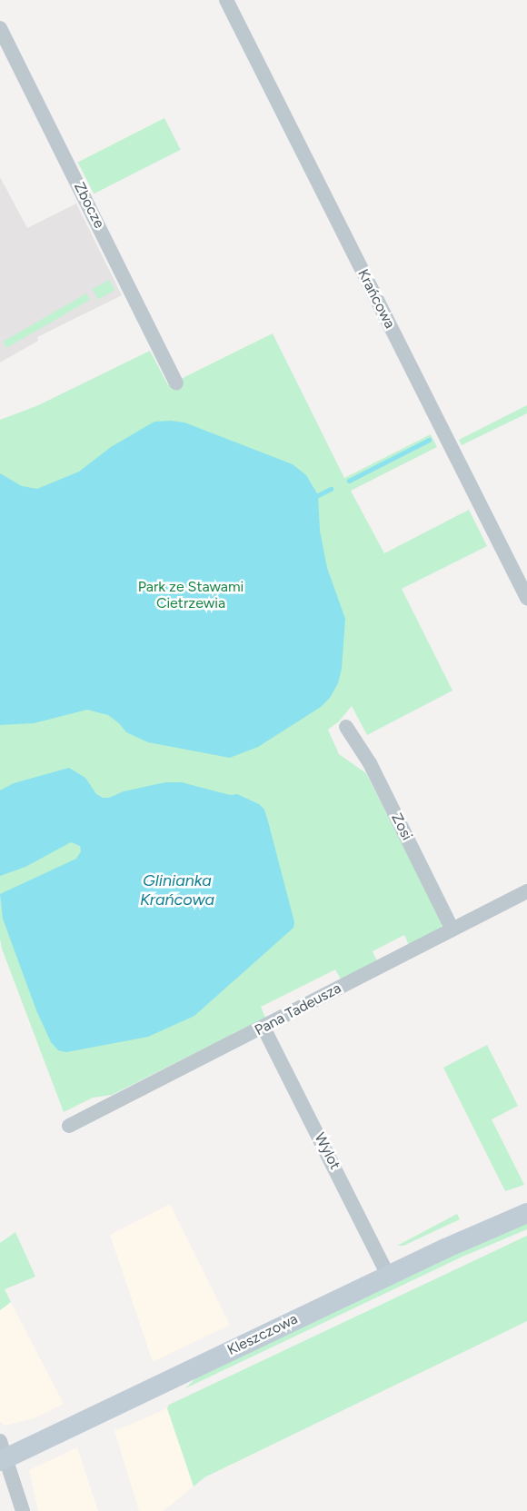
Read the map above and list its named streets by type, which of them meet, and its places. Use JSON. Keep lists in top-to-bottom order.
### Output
{
  "streets": {
    "main road": ["Kleszczowa"],
    "street": [
      "Zbocze",
      "Krańcowa",
      "Zosi",
      "Pana Tadeusza",
      "Wylot"
    ]
  },
  "crossings": [
    ["Zosi", "Pana Tadeusza"],
    ["Pana Tadeusza", "Wylot"],
    ["Wylot", "Kleszczowa"]
  ],
  "water": ["Glinianka Krańcowa"],
  "parks": ["Park ze Stawami Cietrzewia"]
}
